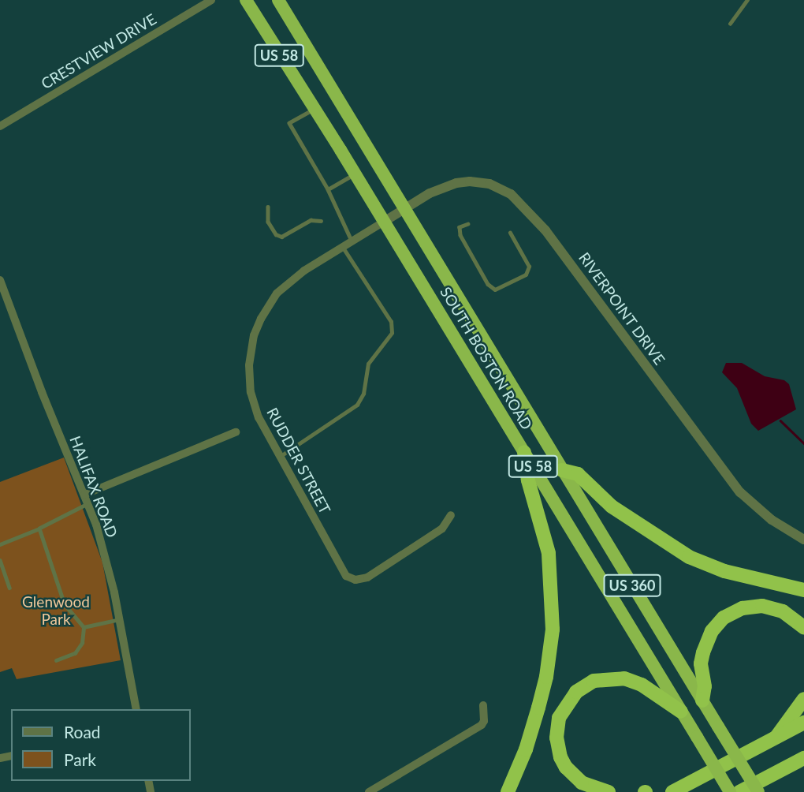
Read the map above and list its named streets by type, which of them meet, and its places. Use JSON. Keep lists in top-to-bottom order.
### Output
{
  "streets": {
    "highway": ["US 58", "SOUTH BOSTON ROAD", "US 360"],
    "street": [
      "CRESTVIEW DRIVE",
      "RIVERPOINT DRIVE",
      "RUDDER STREET",
      "HALIFAX ROAD"
    ]
  },
  "crossings": [
    ["US 58", "SOUTH BOSTON ROAD"],
    ["RIVERPOINT DRIVE", "SOUTH BOSTON ROAD"],
    ["RIVERPOINT DRIVE", "RUDDER STREET"],
    ["SOUTH BOSTON ROAD", "RUDDER STREET"]
  ],
  "parks": ["Glenwood Park"],
  "legend": ["Road", "Park"]
}
